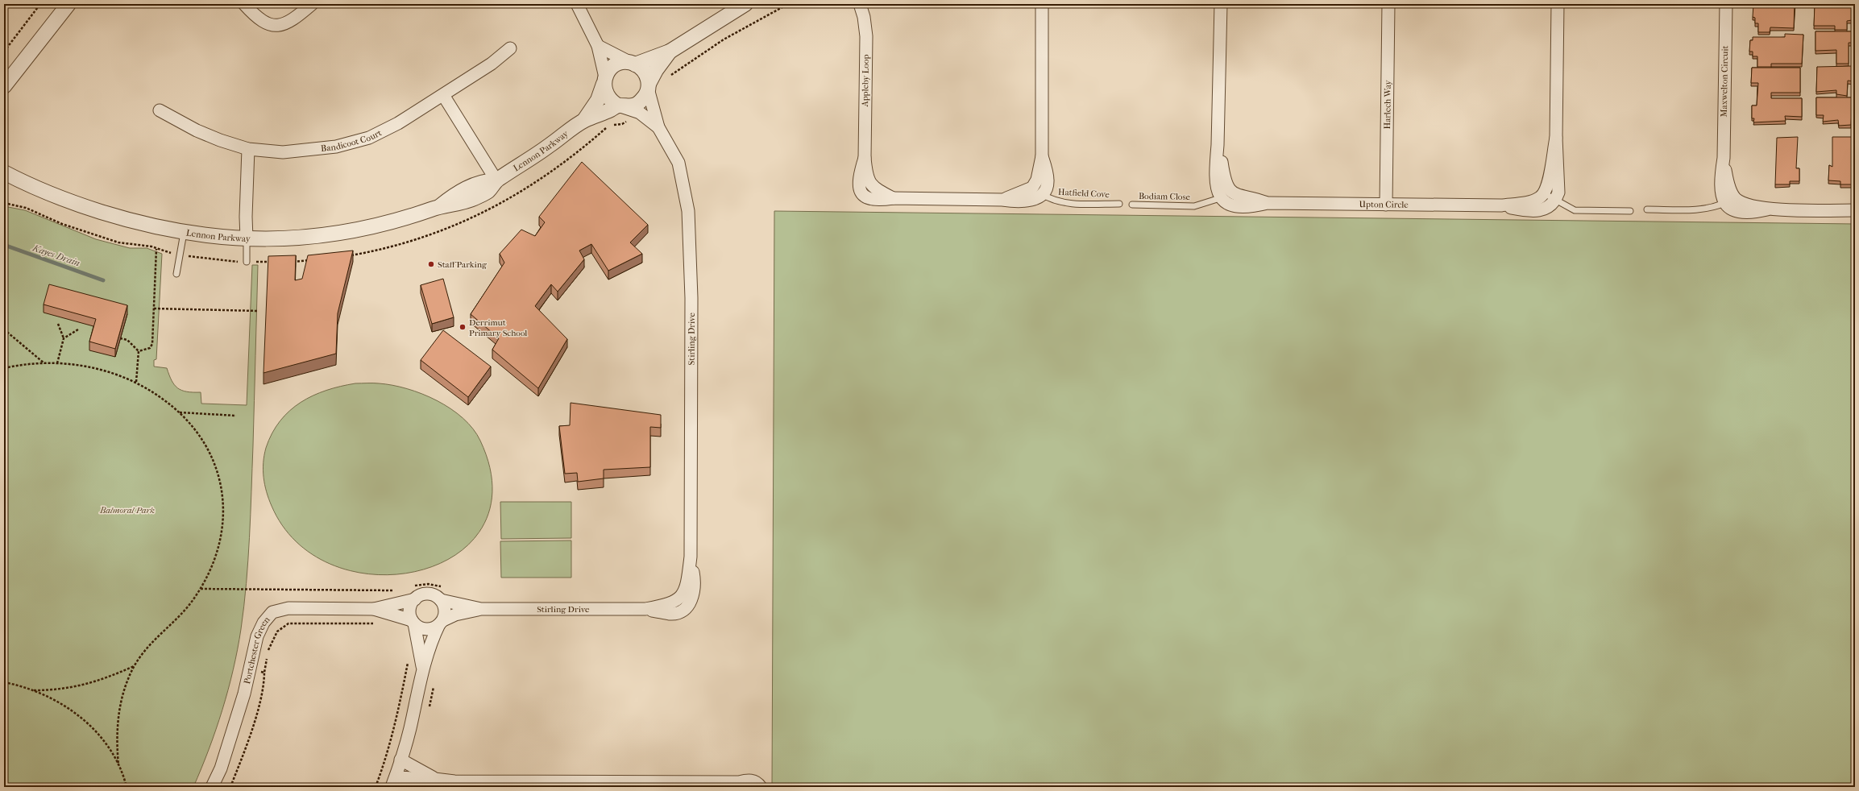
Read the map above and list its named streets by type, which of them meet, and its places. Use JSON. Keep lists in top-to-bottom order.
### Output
{
  "streets": {
    "street": [
      "Appleby Loop",
      "Maxwelton Circuit",
      "Harlech Way",
      "Bandicoot Court",
      "Lennon Parkway",
      "Upton Circle",
      "Stirling Drive",
      "Portchester Green"
    ],
    "lane": ["Hatfield Cove", "Bodiam Close"]
  },
  "crossings": [
    ["Harlech Way", "Upton Circle"],
    ["Lennon Parkway", "Stirling Drive"],
    ["Bodiam Close", "Upton Circle"],
    ["Stirling Drive", "Portchester Green"]
  ],
  "water": ["Kayes Drain"],
  "parks": ["Balmoral Park"],
  "places": ["Staff Parking", "Derrimut Primary School"]
}
